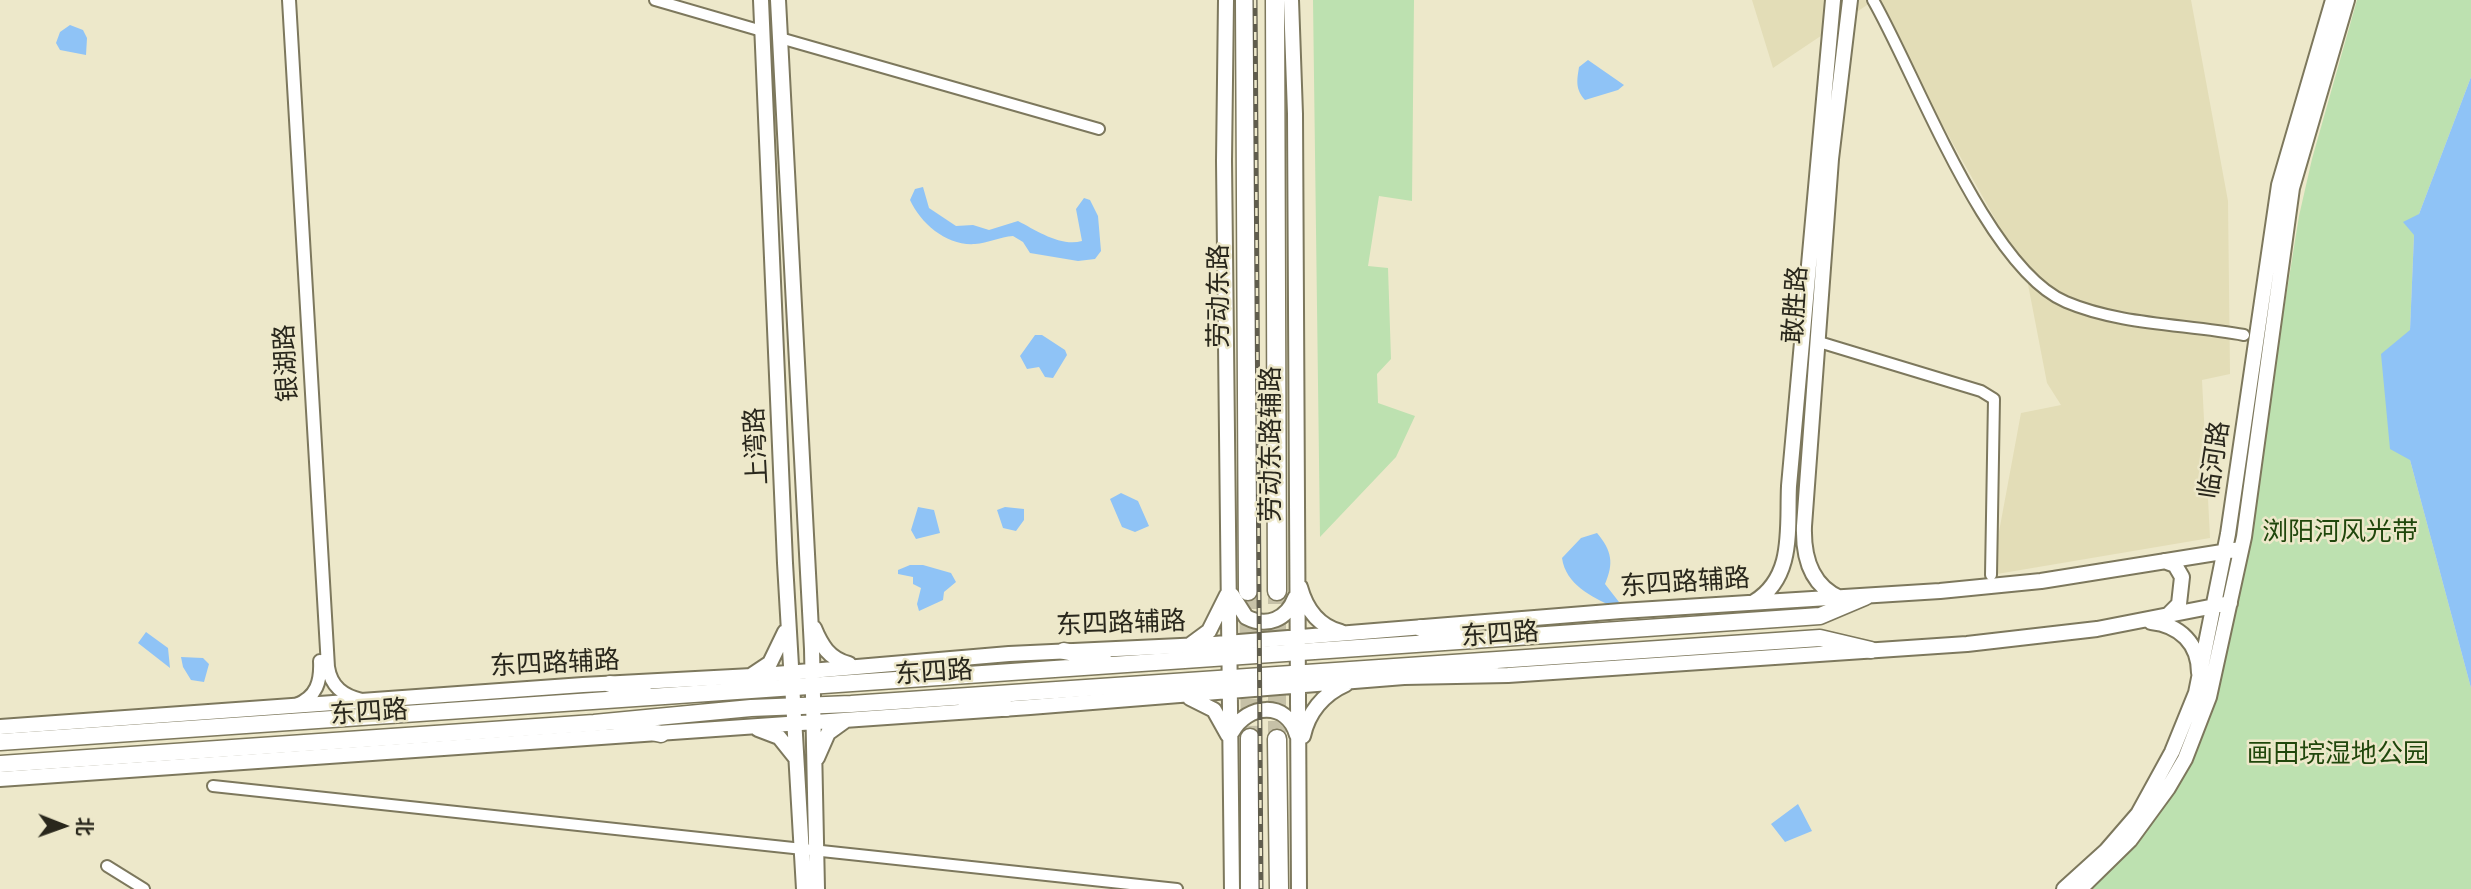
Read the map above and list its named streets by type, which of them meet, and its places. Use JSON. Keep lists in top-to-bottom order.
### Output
{
  "streets": {
    "highway": ["劳动东路"],
    "main road": [
      "敢胜路",
      "劳动东路辅路",
      "上湾路",
      "临河路",
      "东四路辅路",
      "东四路"
    ],
    "street": ["银湖路"]
  },
  "crossings": [
    ["劳动东路", "劳动东路辅路"],
    ["敢胜路", "东四路辅路"],
    ["银湖路", "东四路辅路"],
    ["劳动东路辅路", "东四路辅路"],
    ["劳动东路辅路", "东四路"],
    ["上湾路", "东四路辅路"],
    ["上湾路", "东四路"],
    ["临河路", "东四路辅路"],
    ["东四路辅路", "东四路"]
  ],
  "parks": ["浏阳河风光带", "画田垸湿地公园"],
  "north": "right"
}
